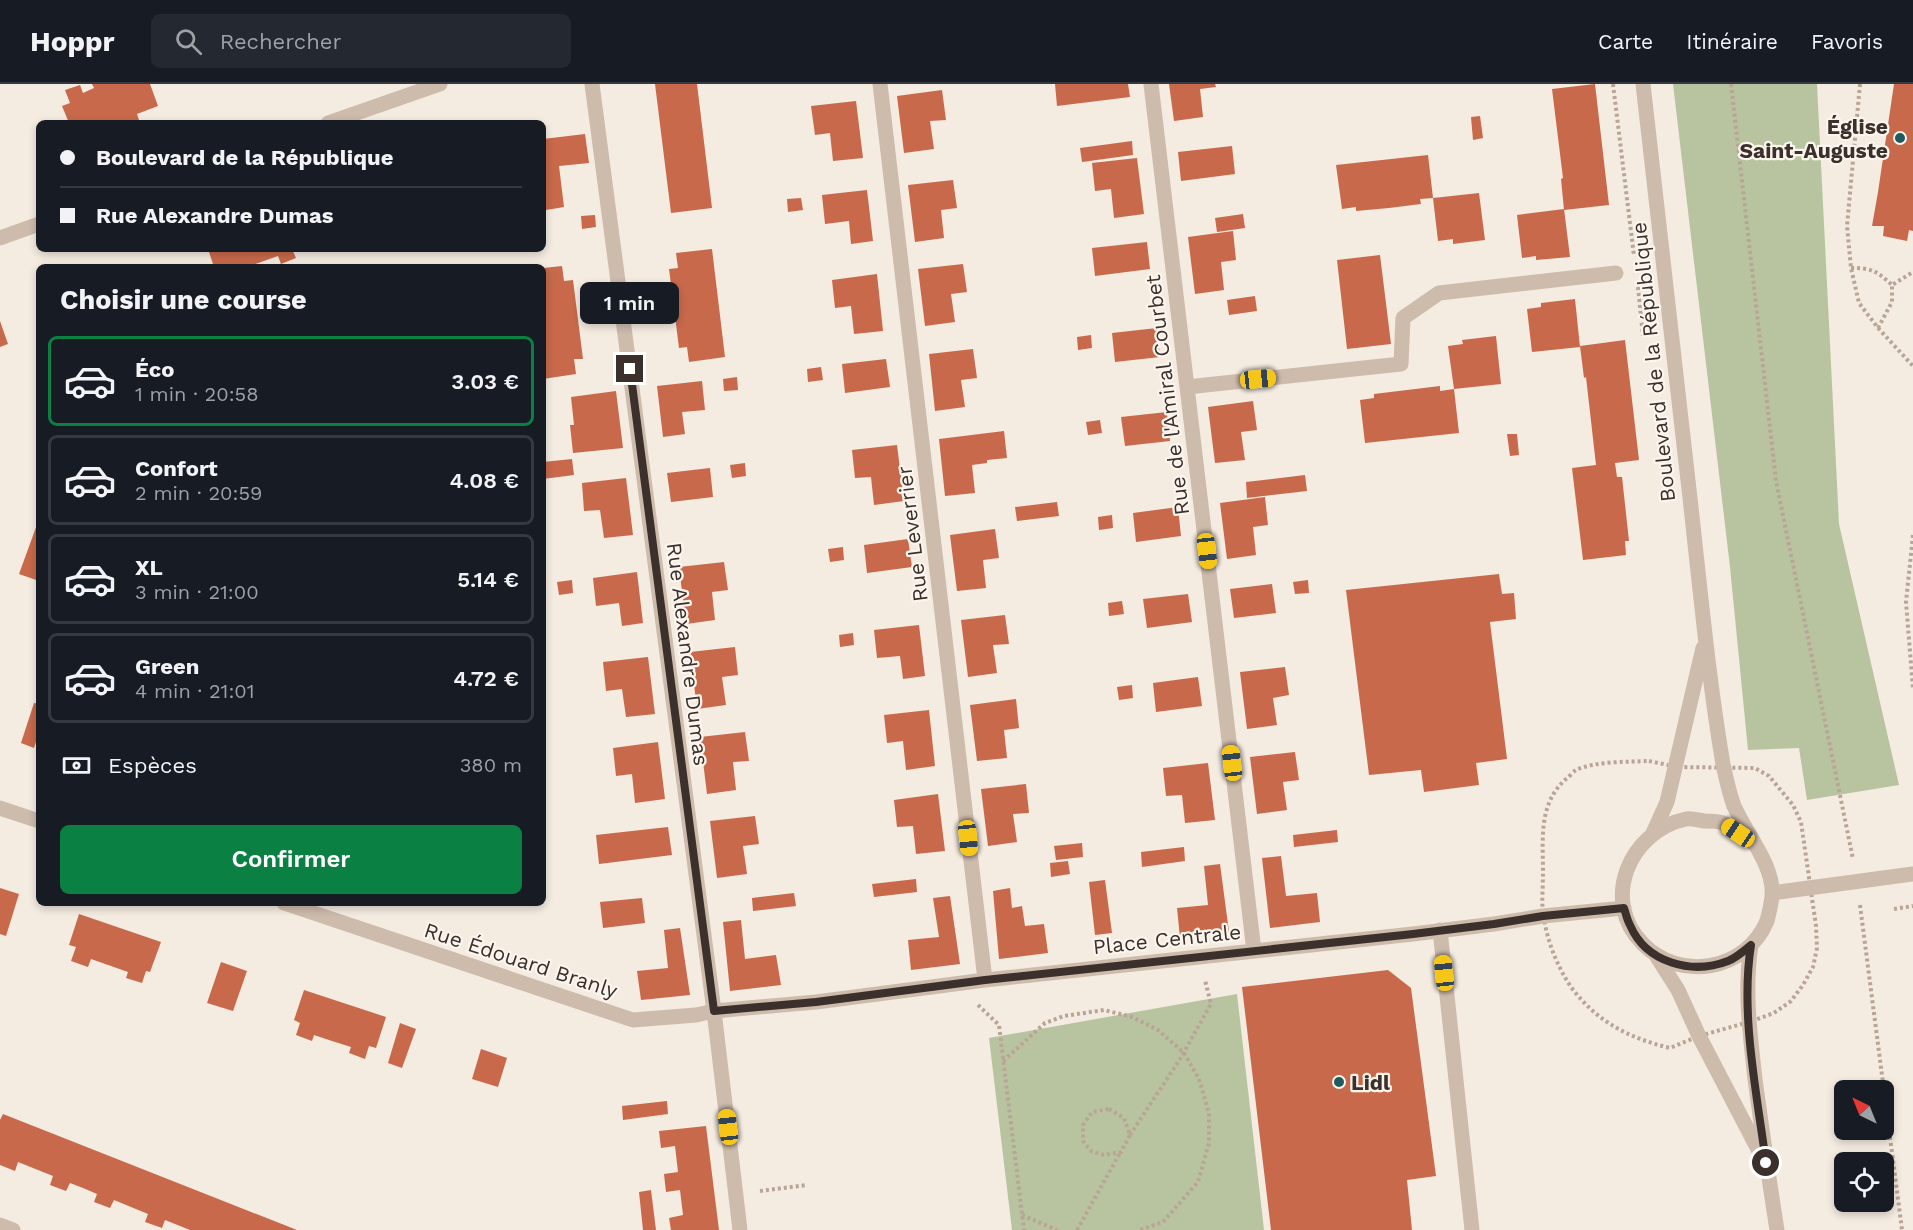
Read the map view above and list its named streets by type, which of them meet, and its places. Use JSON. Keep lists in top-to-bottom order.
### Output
{
  "streets": {
    "street": [
      "Boulevard de la République",
      "Rue de l'Amiral Courbet",
      "Rue Leverrier",
      "Rue Alexandre Dumas",
      "Place Centrale",
      "Rue Édouard Branly"
    ]
  },
  "crossings": [
    ["Boulevard de la République", "Place Centrale"],
    ["Rue de l'Amiral Courbet", "Place Centrale"],
    ["Rue Leverrier", "Place Centrale"],
    ["Rue Alexandre Dumas", "Place Centrale"],
    ["Rue Alexandre Dumas", "Rue Édouard Branly"],
    ["Place Centrale", "Rue Édouard Branly"]
  ],
  "places": ["Église Saint-Auguste", "Lidl"],
  "north": "top left",
  "page": {
    "header": "Hoppr",
    "search": "Rechercher",
    "nav": ["Carte", "Itinéraire", "Favoris"],
    "banner": ["Boulevard de la République", "Rue Alexandre Dumas"],
    "heading": "Choisir une course",
    "bubble": "1 min",
    "list": [
      {
        "name": "Éco",
        "note": "1 min · 20:58",
        "value": "3.03 €"
      },
      {
        "name": "Confort",
        "note": "2 min · 20:59",
        "value": "4.08 €"
      },
      {
        "name": "XL",
        "note": "3 min · 21:00",
        "value": "5.14 €"
      },
      {
        "name": "Green",
        "note": "4 min · 21:01",
        "value": "4.72 €"
      }
    ],
    "pay": ["Espèces", "380 m"],
    "buttons": "Confirmer"
  }
}
